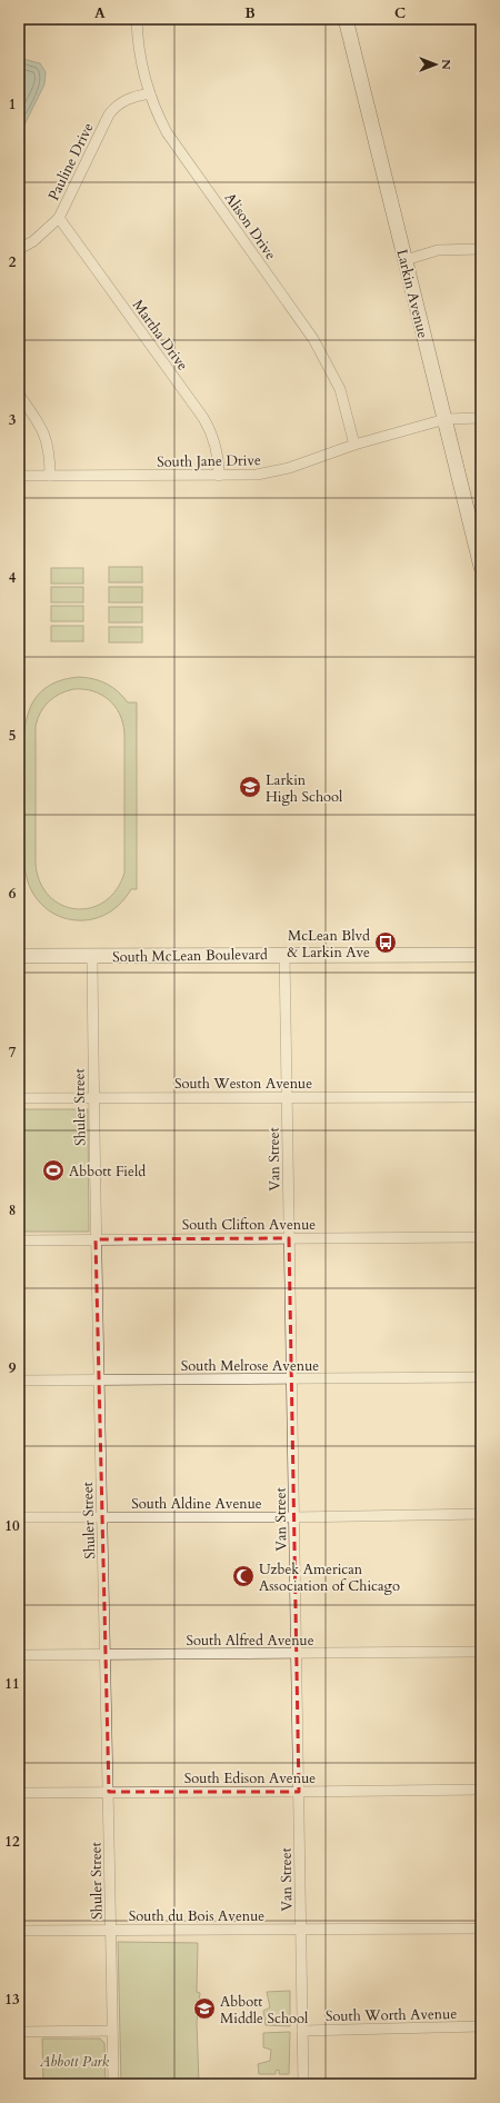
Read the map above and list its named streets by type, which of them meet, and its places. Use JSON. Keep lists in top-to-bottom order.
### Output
{
  "streets": {
    "main road": ["Larkin Avenue", "South McLean Boulevard"],
    "street": [
      "Pauline Drive",
      "Alison Drive",
      "Martha Drive",
      "South Jane Drive",
      "South Weston Avenue",
      "Shuler Street",
      "Van Street",
      "South Clifton Avenue",
      "South Melrose Avenue",
      "South Aldine Avenue",
      "South Alfred Avenue",
      "South Edison Avenue",
      "South du Bois Avenue",
      "South Worth Avenue"
    ]
  },
  "crossings": [
    ["Pauline Drive", "Alison Drive"],
    ["Pauline Drive", "Martha Drive"],
    ["Alison Drive", "South Jane Drive"],
    ["Larkin Avenue", "South Jane Drive"],
    ["Martha Drive", "South Jane Drive"],
    ["South McLean Boulevard", "Shuler Street"],
    ["South McLean Boulevard", "Van Street"],
    ["South Weston Avenue", "Shuler Street"],
    ["South Weston Avenue", "Van Street"],
    ["Shuler Street", "South Clifton Avenue"],
    ["Shuler Street", "South Melrose Avenue"],
    ["Shuler Street", "South Aldine Avenue"],
    ["Shuler Street", "South Alfred Avenue"],
    ["Shuler Street", "South Edison Avenue"],
    ["Shuler Street", "South du Bois Avenue"],
    ["Van Street", "South Clifton Avenue"],
    ["Van Street", "South Melrose Avenue"],
    ["Van Street", "South Aldine Avenue"],
    ["Van Street", "South Alfred Avenue"],
    ["Van Street", "South Edison Avenue"],
    ["Van Street", "South du Bois Avenue"],
    ["Van Street", "South Worth Avenue"]
  ],
  "parks": ["Abbott Park"],
  "places": {
    "school or university": ["Larkin High School", "Abbott Middle School"],
    "bus stop": ["McLean Blvd & Larkin Ave"],
    "sports": ["Abbott Field"],
    "mosque": ["Uzbek American Association of Chicago"]
  },
  "north": "right",
  "grid": {
    "columns": ["A", "B", "C"],
    "rows": [
      "1",
      "2",
      "3",
      "4",
      "5",
      "6",
      "7",
      "8",
      "9",
      "10",
      "11",
      "12",
      "13"
    ]
  }
}
